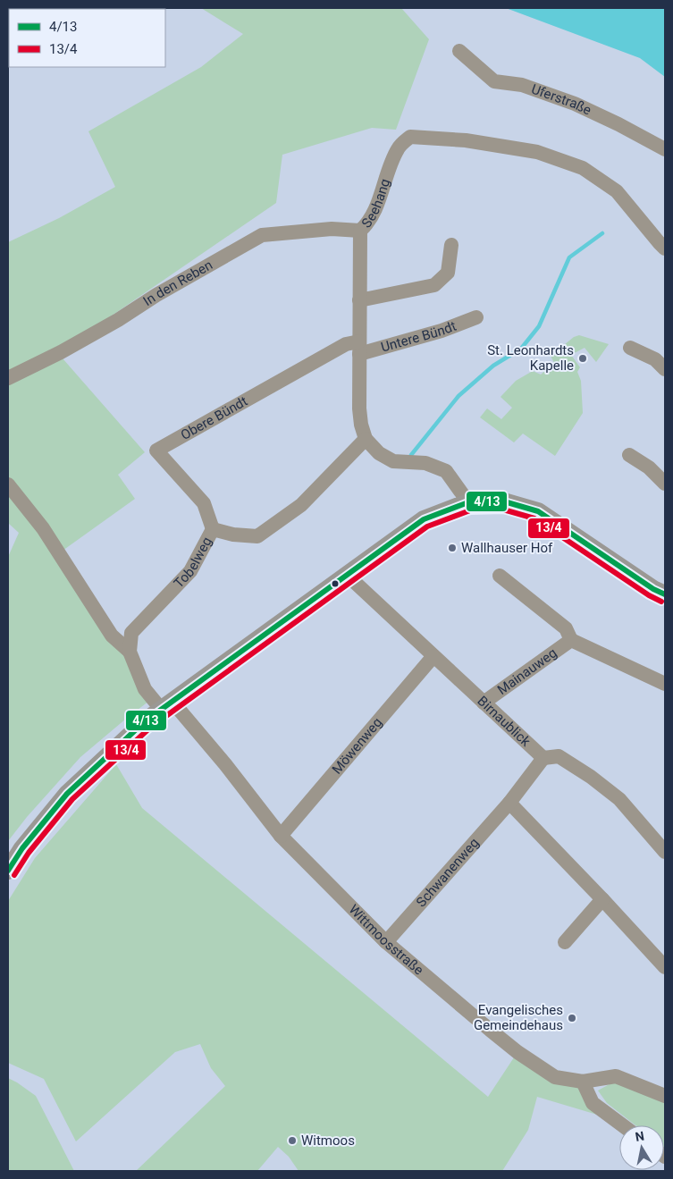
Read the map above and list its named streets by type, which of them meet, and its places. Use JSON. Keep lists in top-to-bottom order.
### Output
{
  "streets": {
    "street": [
      "Uferstraße",
      "Seehang",
      "In den Reben",
      "Untere Bündt",
      "Obere Bündt",
      "Tobelweg",
      "Mainauweg",
      "Birnaublick",
      "Möwenweg",
      "Schwanenweg",
      "Wittmoosstraße"
    ]
  },
  "crossings": [
    ["Seehang", "In den Reben"],
    ["Seehang", "Untere Bündt"],
    ["Seehang", "Obere Bündt"],
    ["Seehang", "Tobelweg"],
    ["Untere Bündt", "Obere Bündt"],
    ["Obere Bündt", "Tobelweg"],
    ["Mainauweg", "Birnaublick"],
    ["Birnaublick", "Möwenweg"],
    ["Birnaublick", "Schwanenweg"],
    ["Möwenweg", "Wittmoosstraße"],
    ["Schwanenweg", "Wittmoosstraße"]
  ],
  "places": [
    "St. Leonhardts Kapelle",
    "Wallhauser Hof",
    "Evangelisches Gemeindehaus",
    "Witmoos"
  ],
  "lines": ["transit line 4/13", "transit line 13/4"],
  "legend": ["4/13", "13/4"],
  "north": "top"
}
